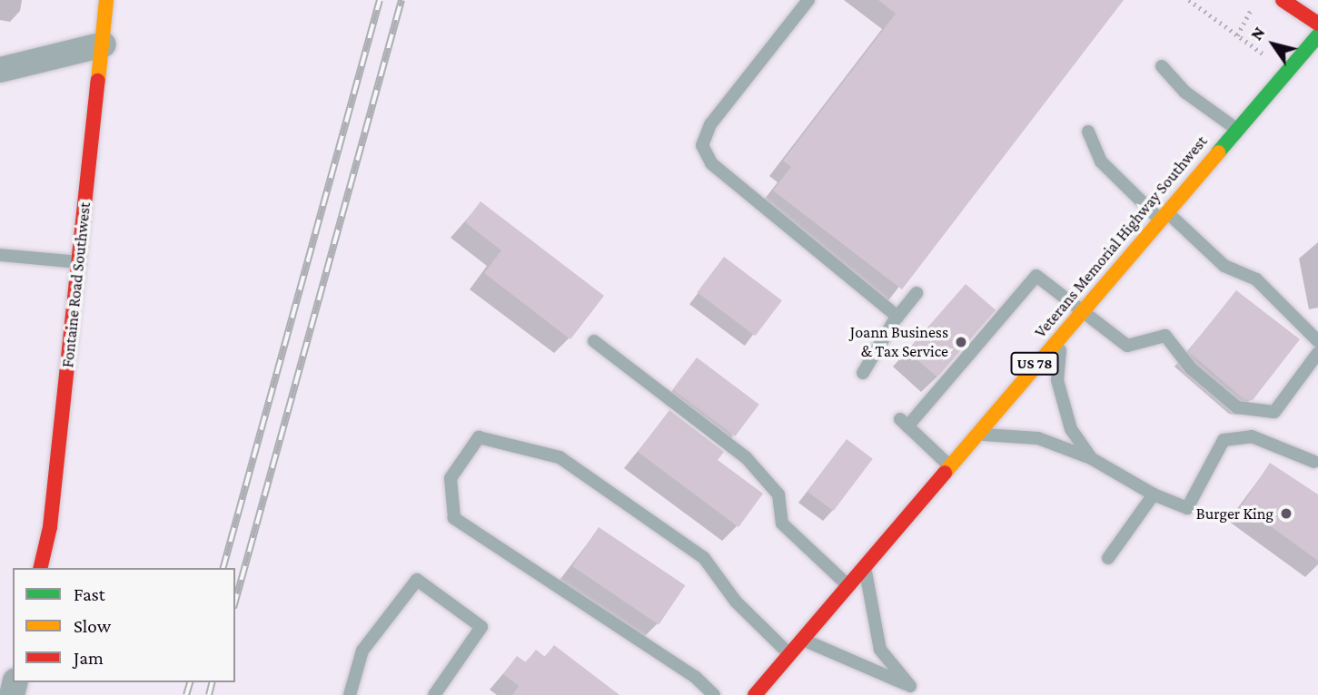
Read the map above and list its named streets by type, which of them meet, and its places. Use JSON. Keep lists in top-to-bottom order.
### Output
{
  "streets": {
    "main road": ["Veterans Memorial Highway Southwest", "Fontaine Road Southwest", "US 78"]
  },
  "places": ["Joann Business & Tax Service", "Burger King"],
  "legend": ["Fast", "Slow", "Jam"],
  "north": "top left"
}
